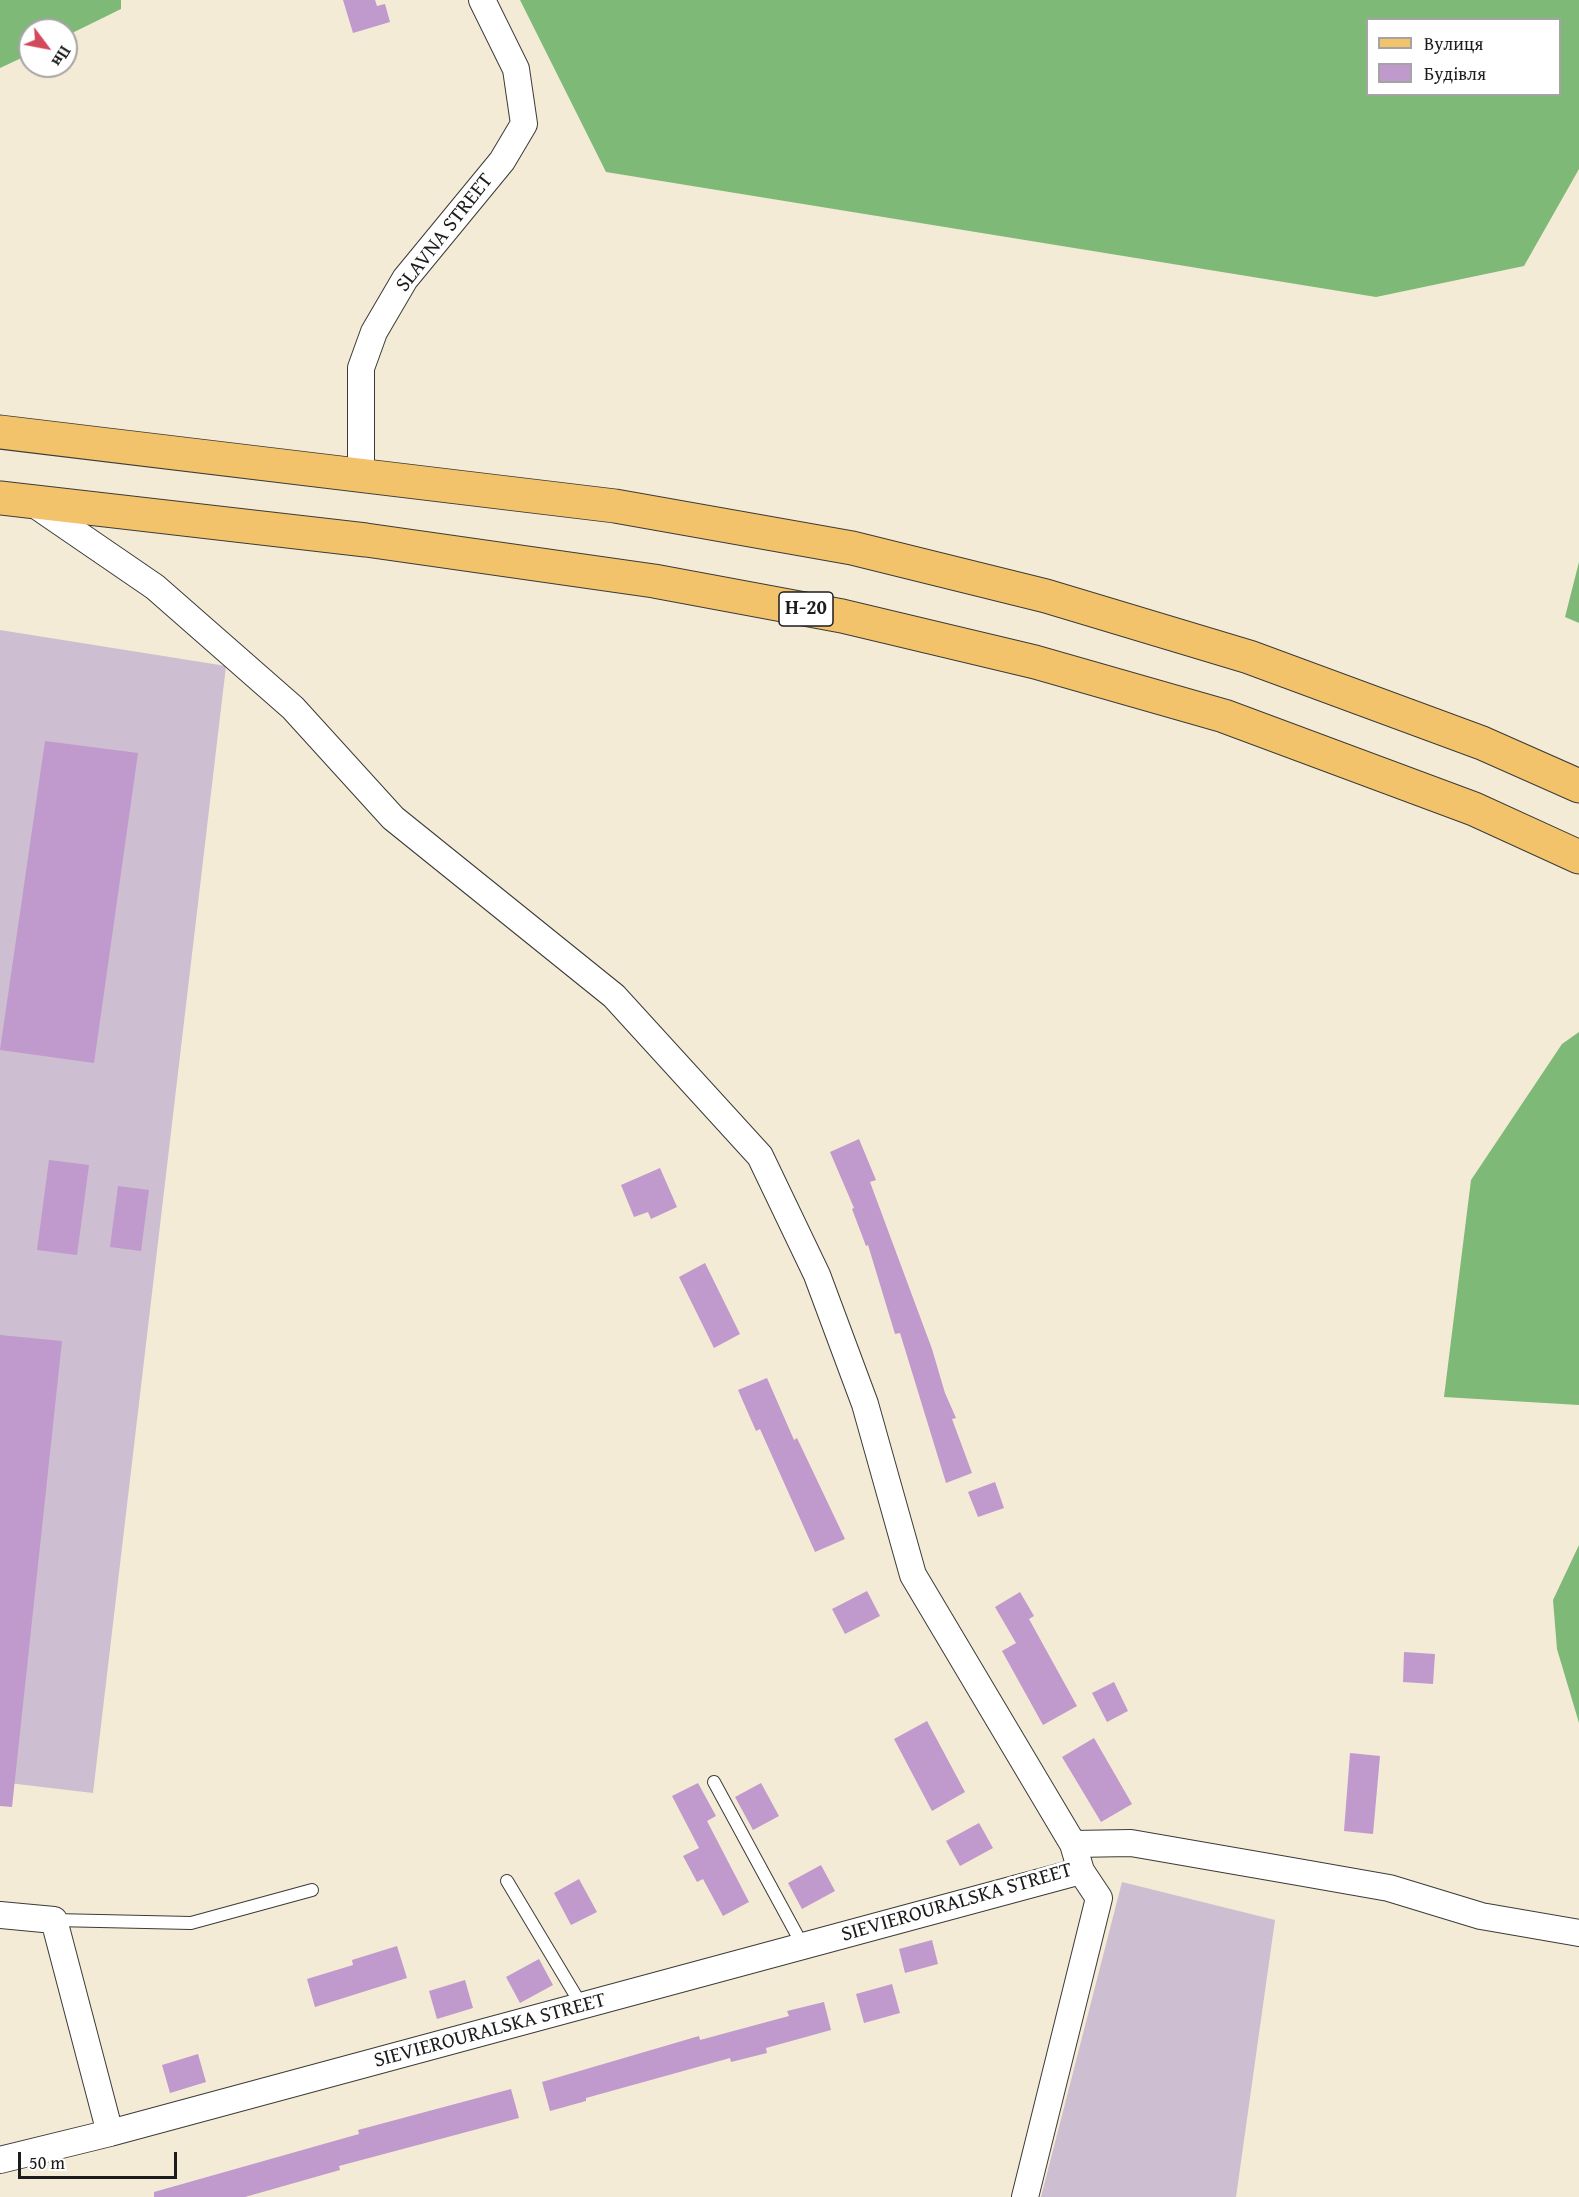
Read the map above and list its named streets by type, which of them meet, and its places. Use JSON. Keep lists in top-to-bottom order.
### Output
{
  "streets": {
    "main road": ["Н-20"],
    "street": ["SLAVNA STREET", "SIEVIEROURALSKA STREET"]
  },
  "crossings": [
    ["Н-20", "SIEVIEROURALSKA STREET"]
  ],
  "legend": ["Вулиця", "Будівля"],
  "scale_bar": "50 m",
  "north": "bottom right"
}
